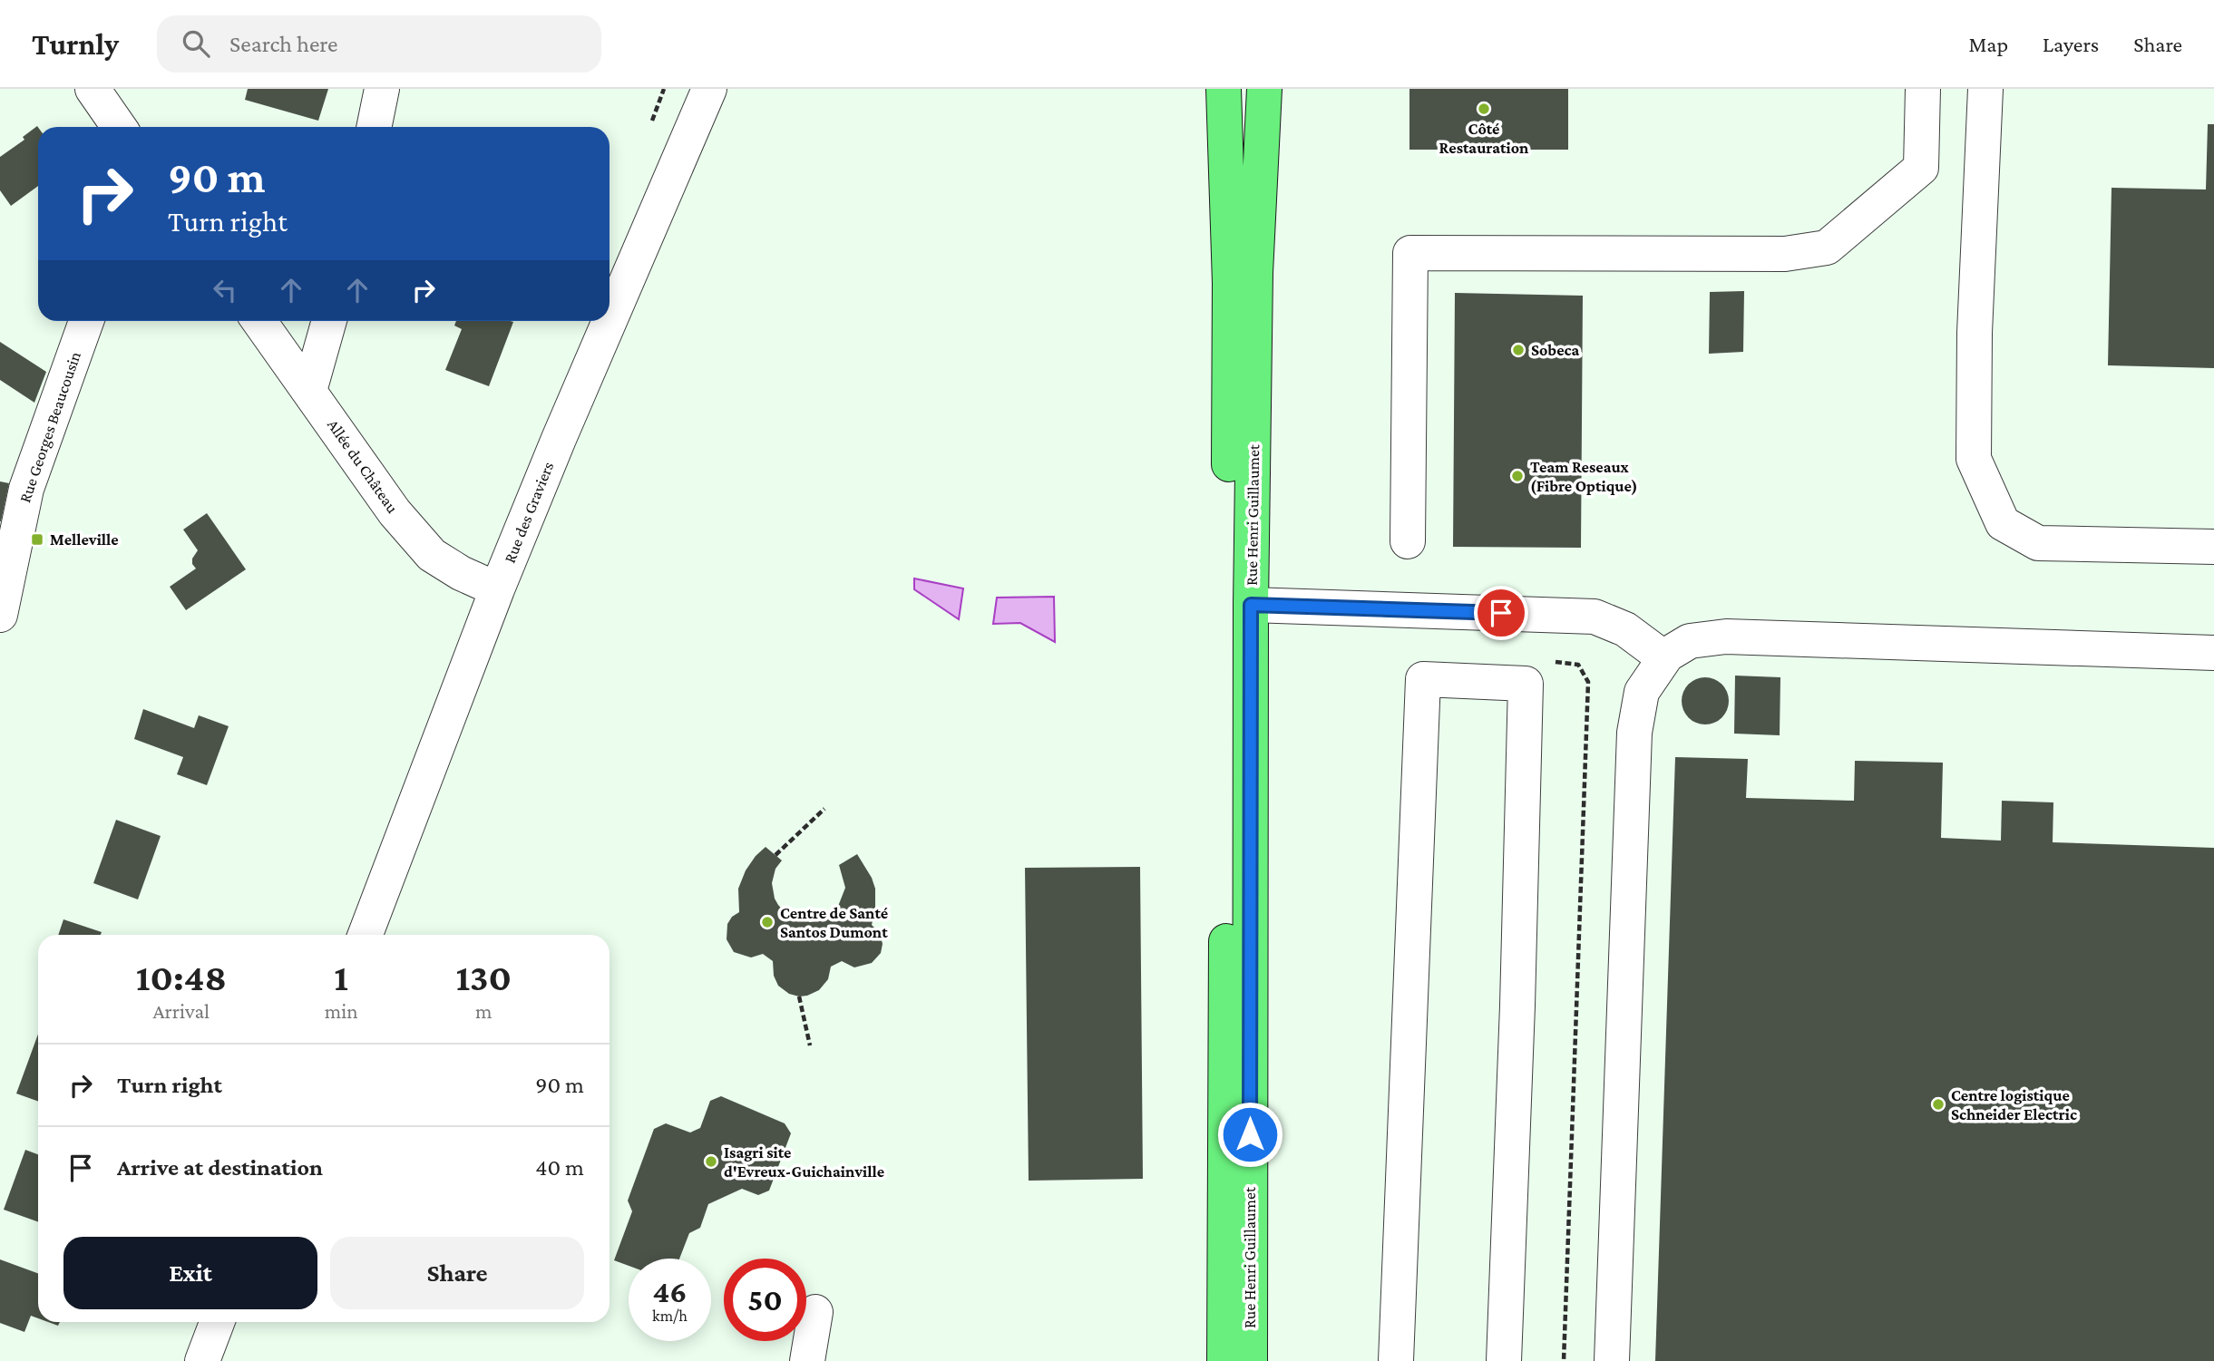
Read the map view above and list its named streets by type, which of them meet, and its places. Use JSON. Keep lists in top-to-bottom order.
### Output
{
  "streets": {
    "main road": ["Rue Henri Guillaumet"],
    "street": ["Rue Georges Beaucousin", "Allée du Château", "Rue des Graviers"]
  },
  "crossings": [
    ["Allée du Château", "Rue des Graviers"]
  ],
  "places": {
    "other": [
      "Côté Restauration",
      "Sobeca",
      "Team Reseaux (Fibre Optique)",
      "Centre de Santé Santos Dumont",
      "Centre logistique Schneider Electric",
      "Isagri site d'Evreux-Guichainville"
    ],
    "transit": ["Melleville"]
  },
  "page": {
    "header": "Turnly",
    "search": "Search here",
    "nav": ["Map", "Layers", "Share"],
    "turn": ["90 m", "Turn right"],
    "eta": [
      "10:48",
      "Arrival",
      "1",
      "min",
      "130",
      "m"
    ],
    "list": [
      {
        "name": "Turn right",
        "value": "90 m"
      },
      {
        "name": "Arrive at destination",
        "value": "40 m"
      }
    ],
    "buttons": ["Exit", "Share"],
    "speed": "46 km/h",
    "limit": "50"
  }
}
